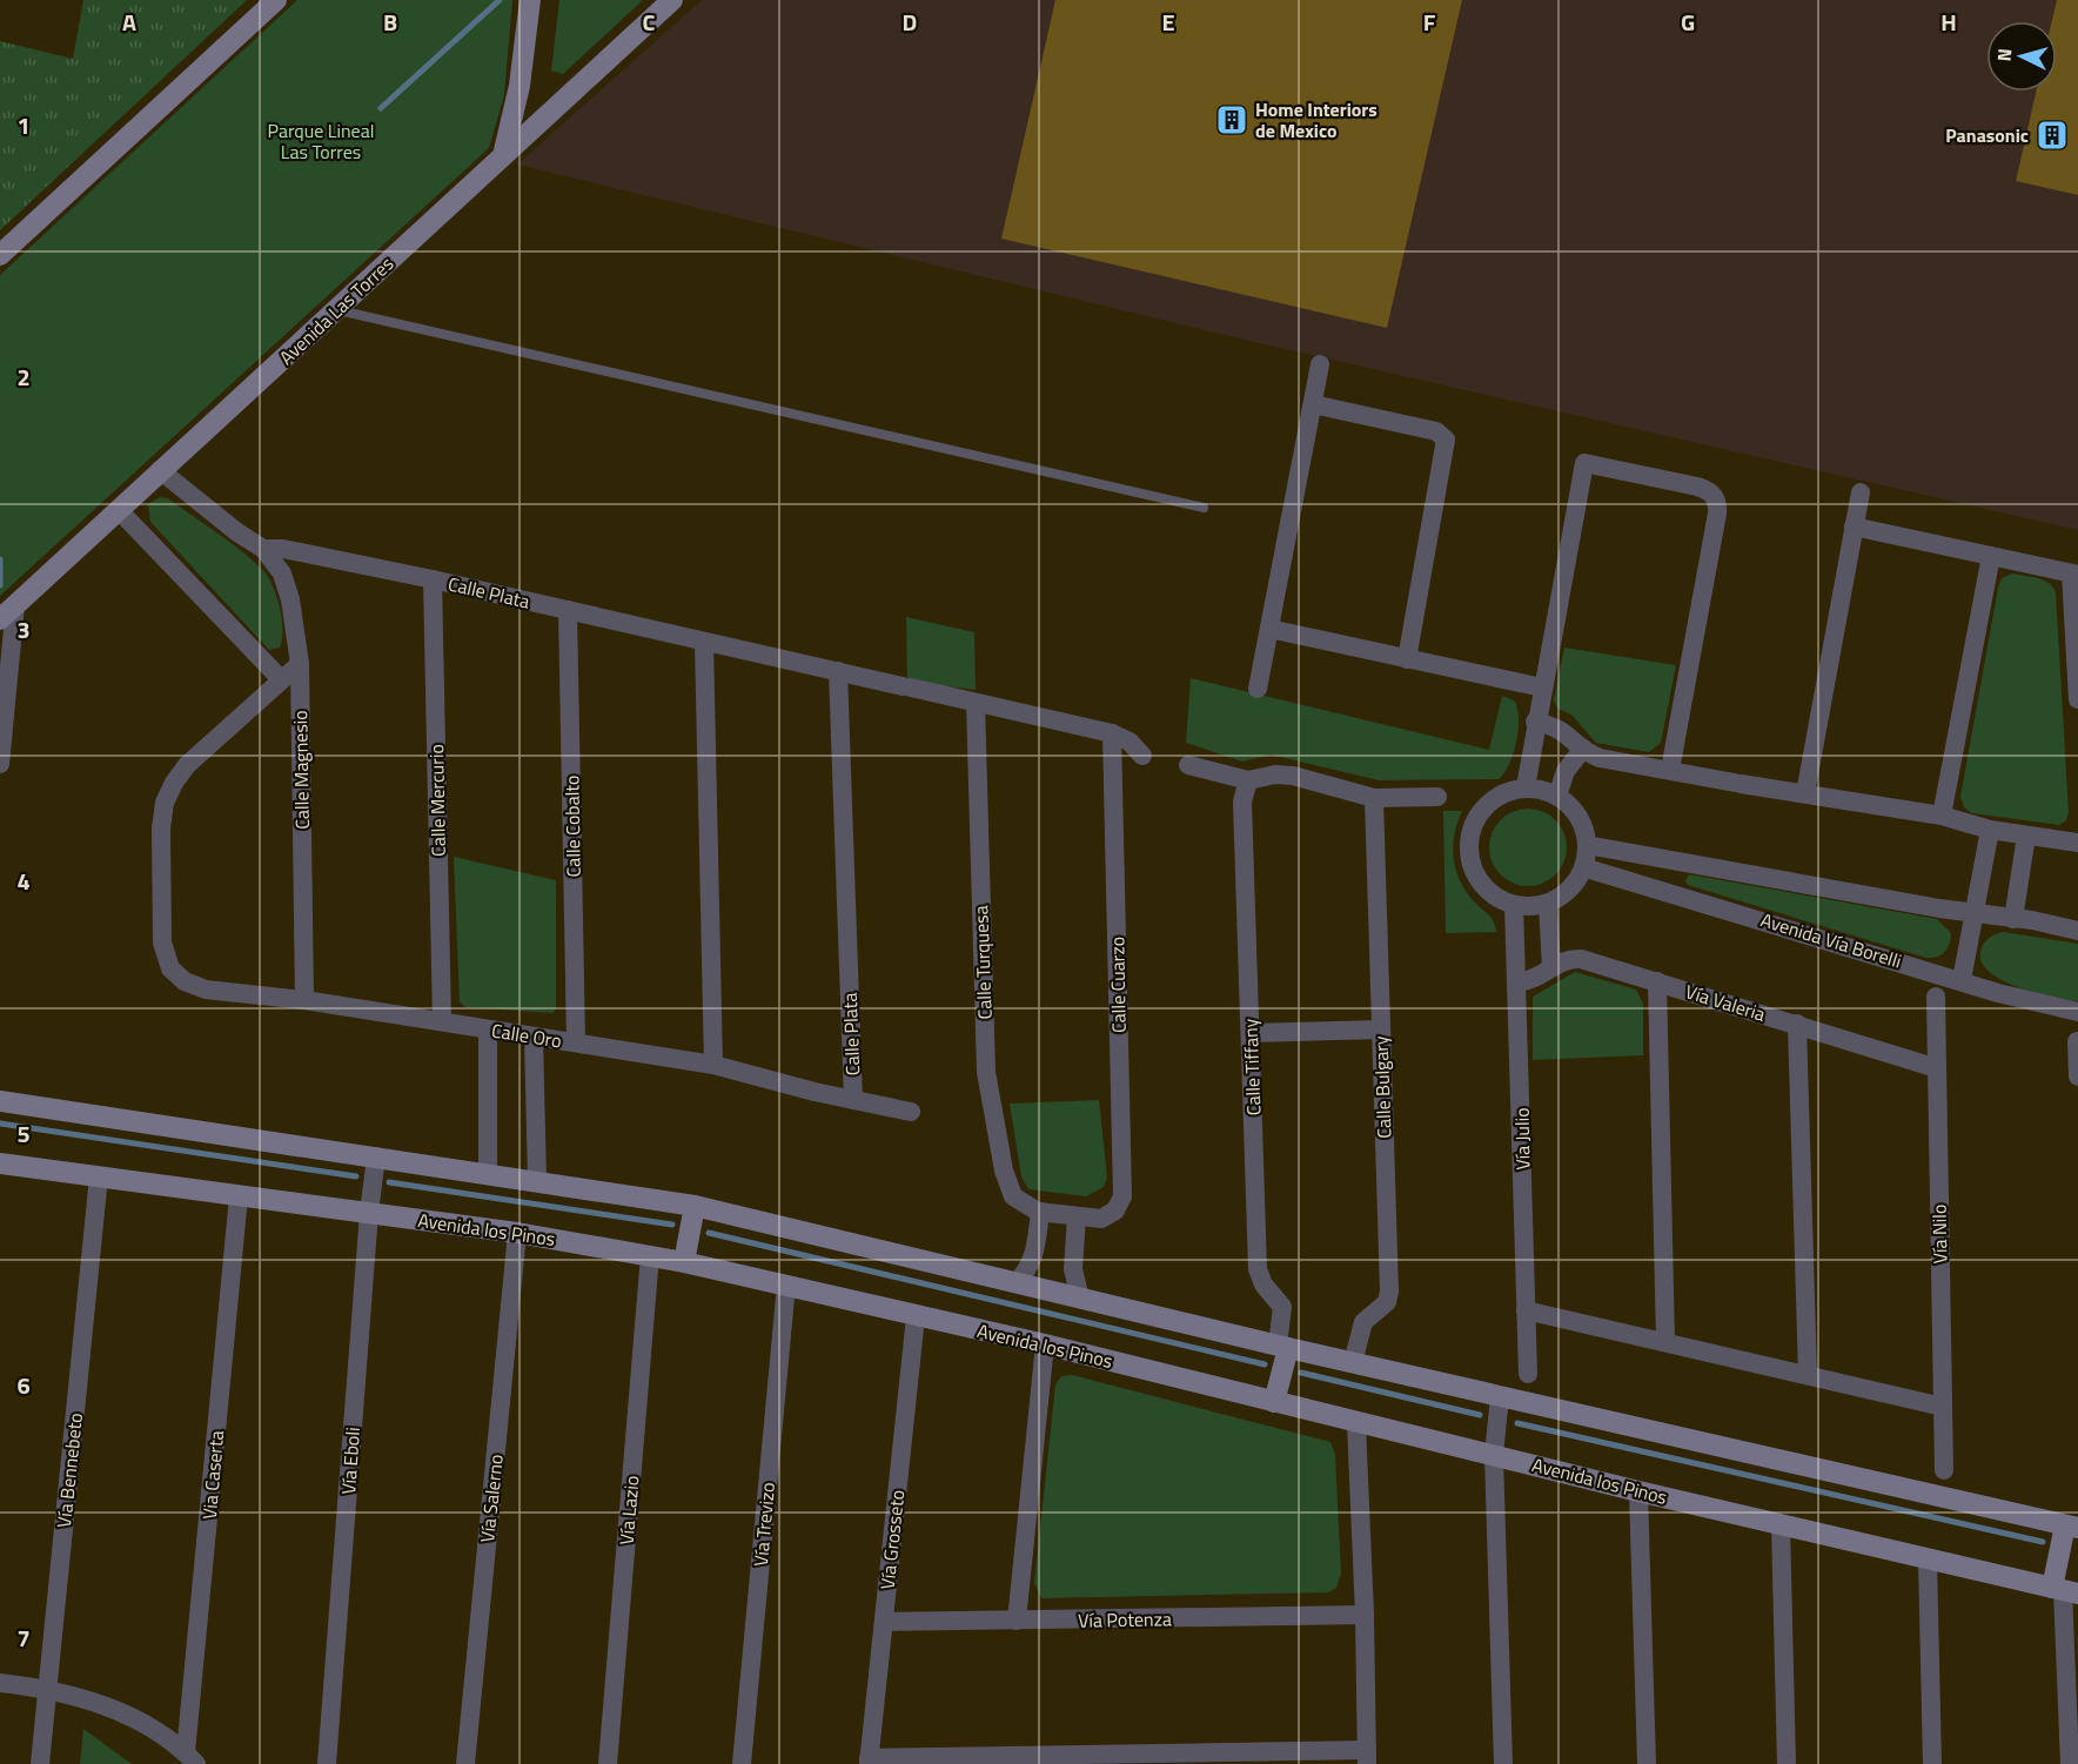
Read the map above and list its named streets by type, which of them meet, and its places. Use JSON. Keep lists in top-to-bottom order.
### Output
{
  "streets": {
    "street": [
      "Avenida Las Torres",
      "Calle Plata",
      "Calle Magnesio",
      "Calle Mercurio",
      "Calle Cobalto",
      "Avenida Vía Borelli",
      "Calle Turquesa",
      "Calle Cuarzo",
      "Vía Valeria",
      "Calle Oro",
      "Calle Tiffany",
      "Calle Bulgary",
      "Vía Julio",
      "Avenida los Pinos",
      "Vía Nilo",
      "Vía Eboli",
      "Vía Bennebeto",
      "Via Caserta",
      "Vía Salerno",
      "Vía Lazio",
      "Vía Trevizo",
      "Vía Grosseto",
      "Vía Potenza"
    ]
  },
  "crossings": [
    ["Avenida Las Torres", "Calle Plata"],
    ["Calle Plata", "Calle Magnesio"],
    ["Calle Plata", "Calle Mercurio"],
    ["Calle Plata", "Calle Cobalto"],
    ["Calle Plata", "Calle Turquesa"],
    ["Calle Plata", "Calle Cuarzo"],
    ["Calle Plata", "Calle Oro"],
    ["Calle Magnesio", "Calle Oro"],
    ["Calle Mercurio", "Calle Oro"],
    ["Calle Cobalto", "Calle Oro"],
    ["Avenida Vía Borelli", "Vía Julio"],
    ["Vía Valeria", "Vía Julio"],
    ["Vía Valeria", "Vía Nilo"],
    ["Avenida los Pinos", "Vía Eboli"],
    ["Avenida los Pinos", "Vía Bennebeto"],
    ["Avenida los Pinos", "Via Caserta"],
    ["Avenida los Pinos", "Vía Salerno"],
    ["Avenida los Pinos", "Vía Lazio"],
    ["Avenida los Pinos", "Vía Trevizo"],
    ["Avenida los Pinos", "Vía Grosseto"],
    ["Vía Grosseto", "Vía Potenza"]
  ],
  "parks": ["Parque Lineal Las Torres"],
  "places": {
    "building": ["Home Interiors de Mexico", "Panasonic"]
  },
  "north": "left",
  "grid": {
    "columns": [
      "A",
      "B",
      "C",
      "D",
      "E",
      "F",
      "G",
      "H"
    ],
    "rows": [
      "1",
      "2",
      "3",
      "4",
      "5",
      "6",
      "7"
    ]
  }
}
